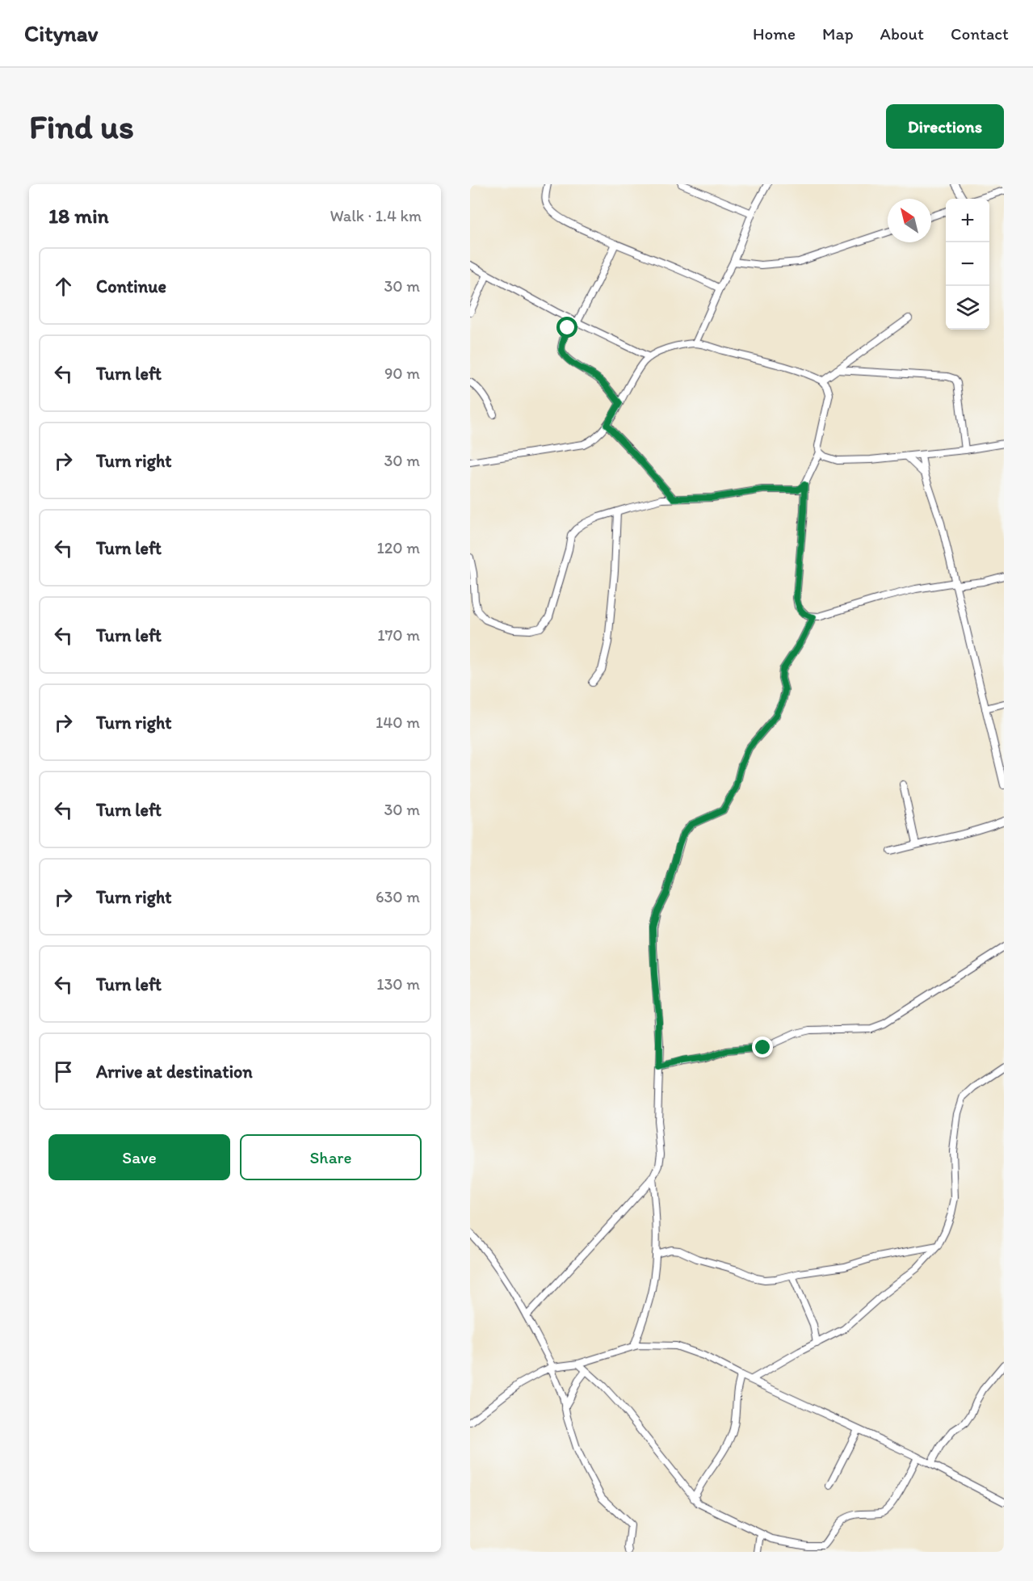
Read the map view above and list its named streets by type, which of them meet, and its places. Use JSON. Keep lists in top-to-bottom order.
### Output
{
  "north": "top left",
  "page": {
    "header": "Citynav",
    "nav": [
      "Home",
      "Map",
      "About",
      "Contact"
    ],
    "buttons": [
      "Directions",
      ["Save", "Share"]
    ],
    "title": "Find us",
    "heading": ["18 min", "Walk · 1.4 km"],
    "map_buttons": ["+", "−"],
    "list": [
      ["Continue", "30 m"],
      ["Turn left", "90 m"],
      ["Turn right", "30 m"],
      ["Turn left", "120 m"],
      ["Turn left", "170 m"],
      ["Turn right", "140 m"],
      ["Turn left", "30 m"],
      ["Turn right", "630 m"],
      ["Turn left", "130 m"],
      "Arrive at destination"
    ]
  }
}
